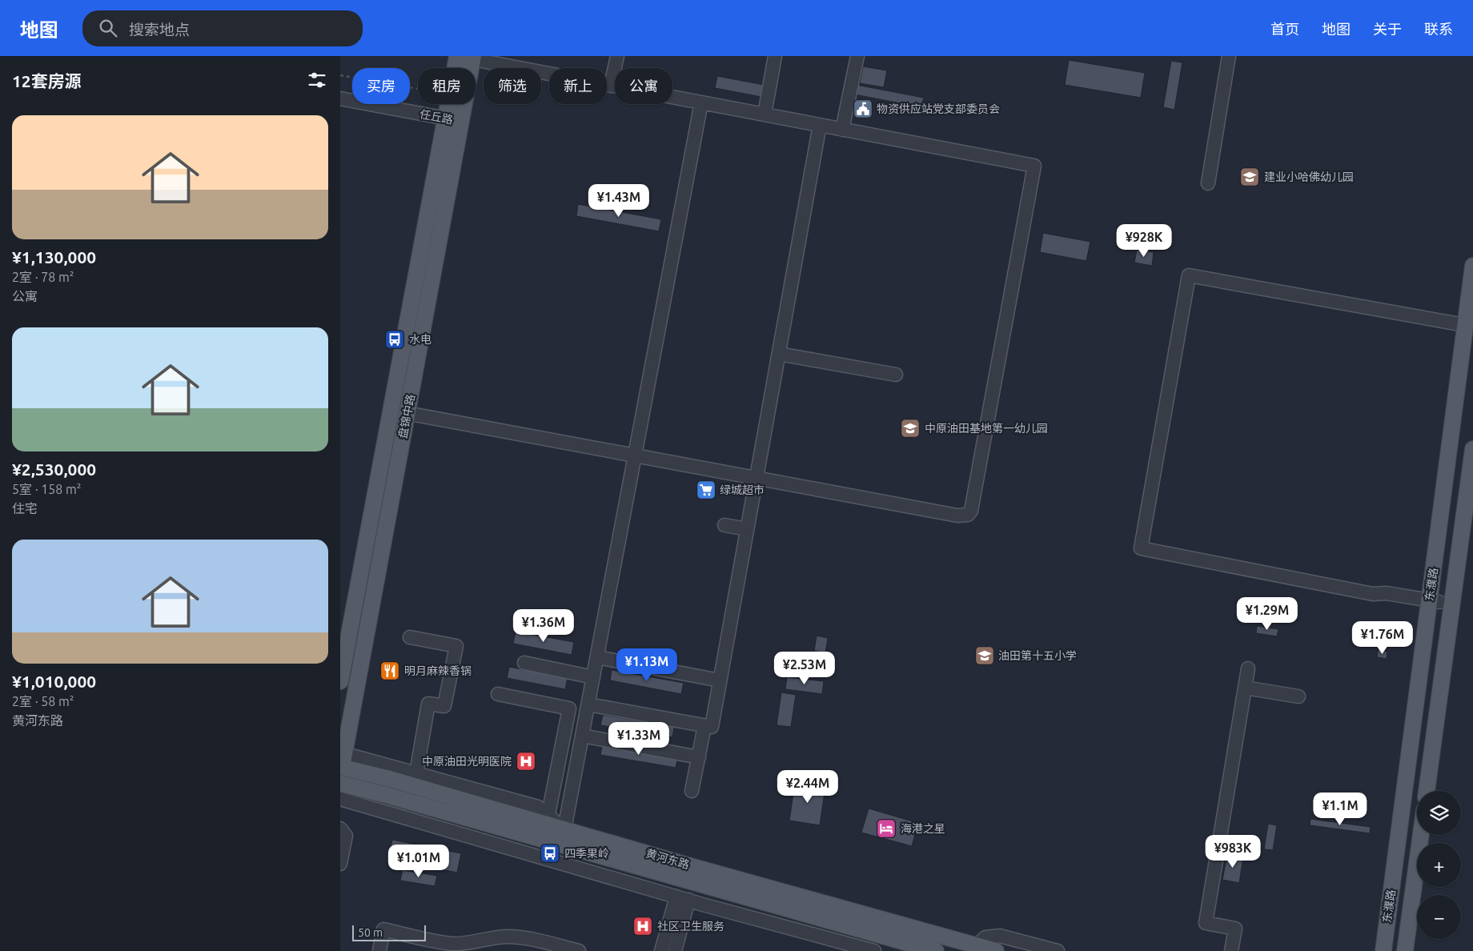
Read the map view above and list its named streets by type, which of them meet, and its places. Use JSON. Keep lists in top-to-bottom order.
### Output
{
  "streets": {
    "main road": ["盘锦中路", "东濮路", "黄河东路"],
    "street": ["任丘路"]
  },
  "crossings": [
    ["任丘路", "盘锦中路"],
    ["盘锦中路", "黄河东路"]
  ],
  "places": {
    "public building": ["物资供应站党支部委员会"],
    "school or university": ["建业小哈佛幼儿园", "中原油田基地第一幼儿园", "油田第十五小学"],
    "bus stop": ["水电", "四季果岭"],
    "supermarket": ["绿城超市"],
    "restaurant": ["明月麻辣香锅"],
    "hospital": ["中原油田光明医院", "社区卫生服务"],
    "hotel": ["海港之星"]
  },
  "scale_bar": "50 m",
  "page": {
    "header": "地图",
    "search": "搜索地点",
    "nav": [
      "首页",
      "地图",
      "关于",
      "联系"
    ],
    "heading": "12套房源",
    "chip": [
      "买房",
      "租房",
      "筛选",
      "新上",
      "公寓"
    ],
    "list": [
      {
        "name": "¥1,130,000",
        "note": "2室 · 78 m² · 公寓"
      },
      {
        "name": "¥2,530,000",
        "note": "5室 · 158 m² · 住宅"
      },
      {
        "name": "¥1,010,000",
        "note": "2室 · 58 m² · 黄河东路"
      }
    ],
    "price": [
      "¥1.43M",
      "¥928K",
      "¥1.29M",
      "¥1.36M",
      "¥1.76M",
      "¥1.13M",
      "¥2.53M",
      "¥1.33M",
      "¥2.44M",
      "¥1.1M",
      "¥983K",
      "¥1.01M"
    ],
    "map_buttons": ["+", "−"],
    "scale": "50 m"
  }
}
